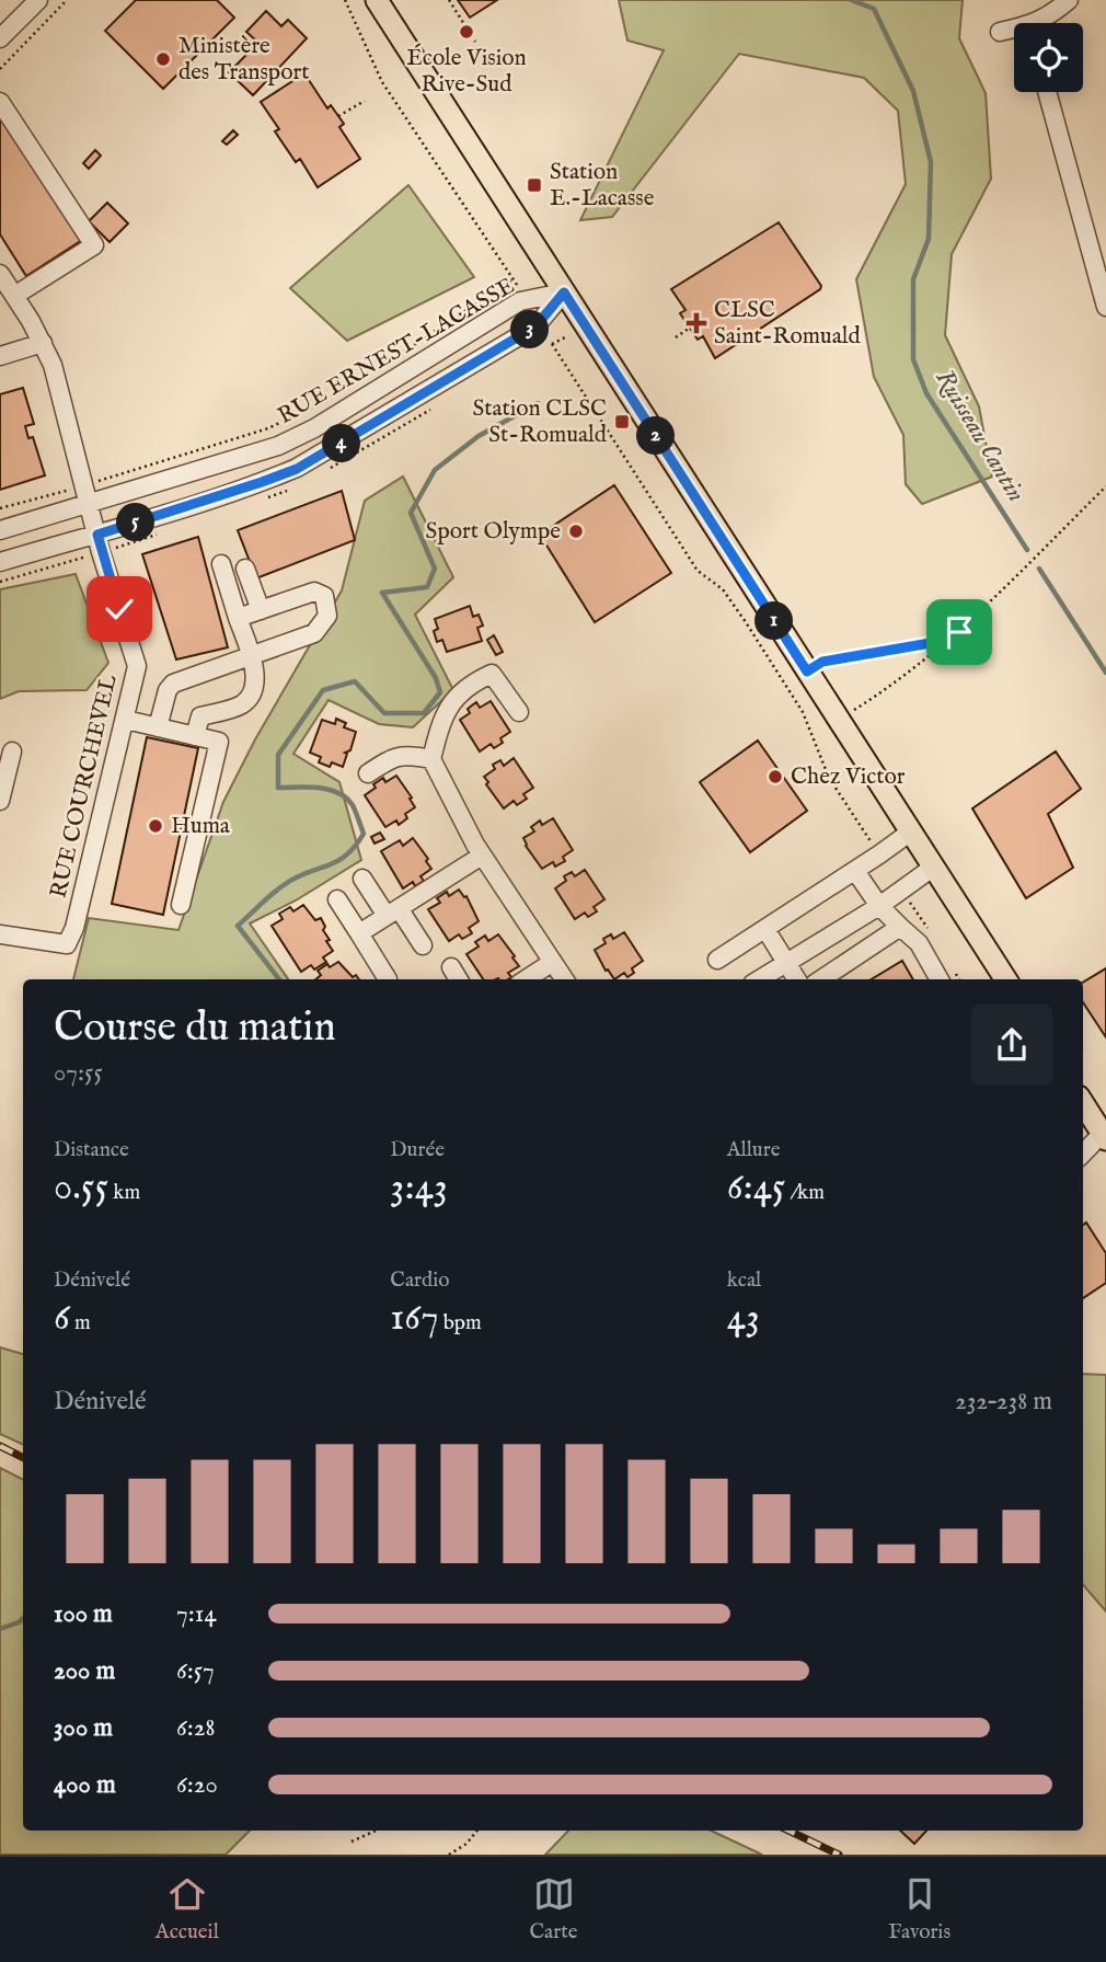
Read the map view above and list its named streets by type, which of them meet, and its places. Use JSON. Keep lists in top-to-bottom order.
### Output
{
  "streets": {
    "street": ["RUE ERNEST-LACASSE", "RUE COURCHEVEL"]
  },
  "crossings": [
    ["RUE ERNEST-LACASSE", "RUE COURCHEVEL"]
  ],
  "water": ["Ruisseau Cantin"],
  "places": {
    "other": [
      "École Vision Rive-Sud",
      "Ministère des Transport",
      "Sport Olympe",
      "Chez Victor",
      "Huma"
    ],
    "transit": ["Station E.-Lacasse", "Station CLSC St-Romuald"],
    "health": ["CLSC Saint-Romuald"]
  },
  "page": {
    "pins": [
      "3",
      "2",
      "4",
      "5",
      "1"
    ],
    "heading": ["Course du matin", "07:55"],
    "stats": [
      ["Distance", "0.55 km"],
      ["Durée", "3:43"],
      ["Allure", "6:45 /km"],
      ["Dénivelé", "6 m"],
      ["Cardio", "167 bpm"],
      ["kcal", "43"]
    ],
    "chart": ["Dénivelé", "232–238 m"],
    "list": [
      {
        "name": "100 m",
        "note": "7:14"
      },
      {
        "name": "200 m",
        "note": "6:57"
      },
      {
        "name": "300 m",
        "note": "6:28"
      },
      {
        "name": "400 m",
        "note": "6:20"
      }
    ],
    "tabs": ["Accueil", "Carte", "Favoris"]
  }
}
